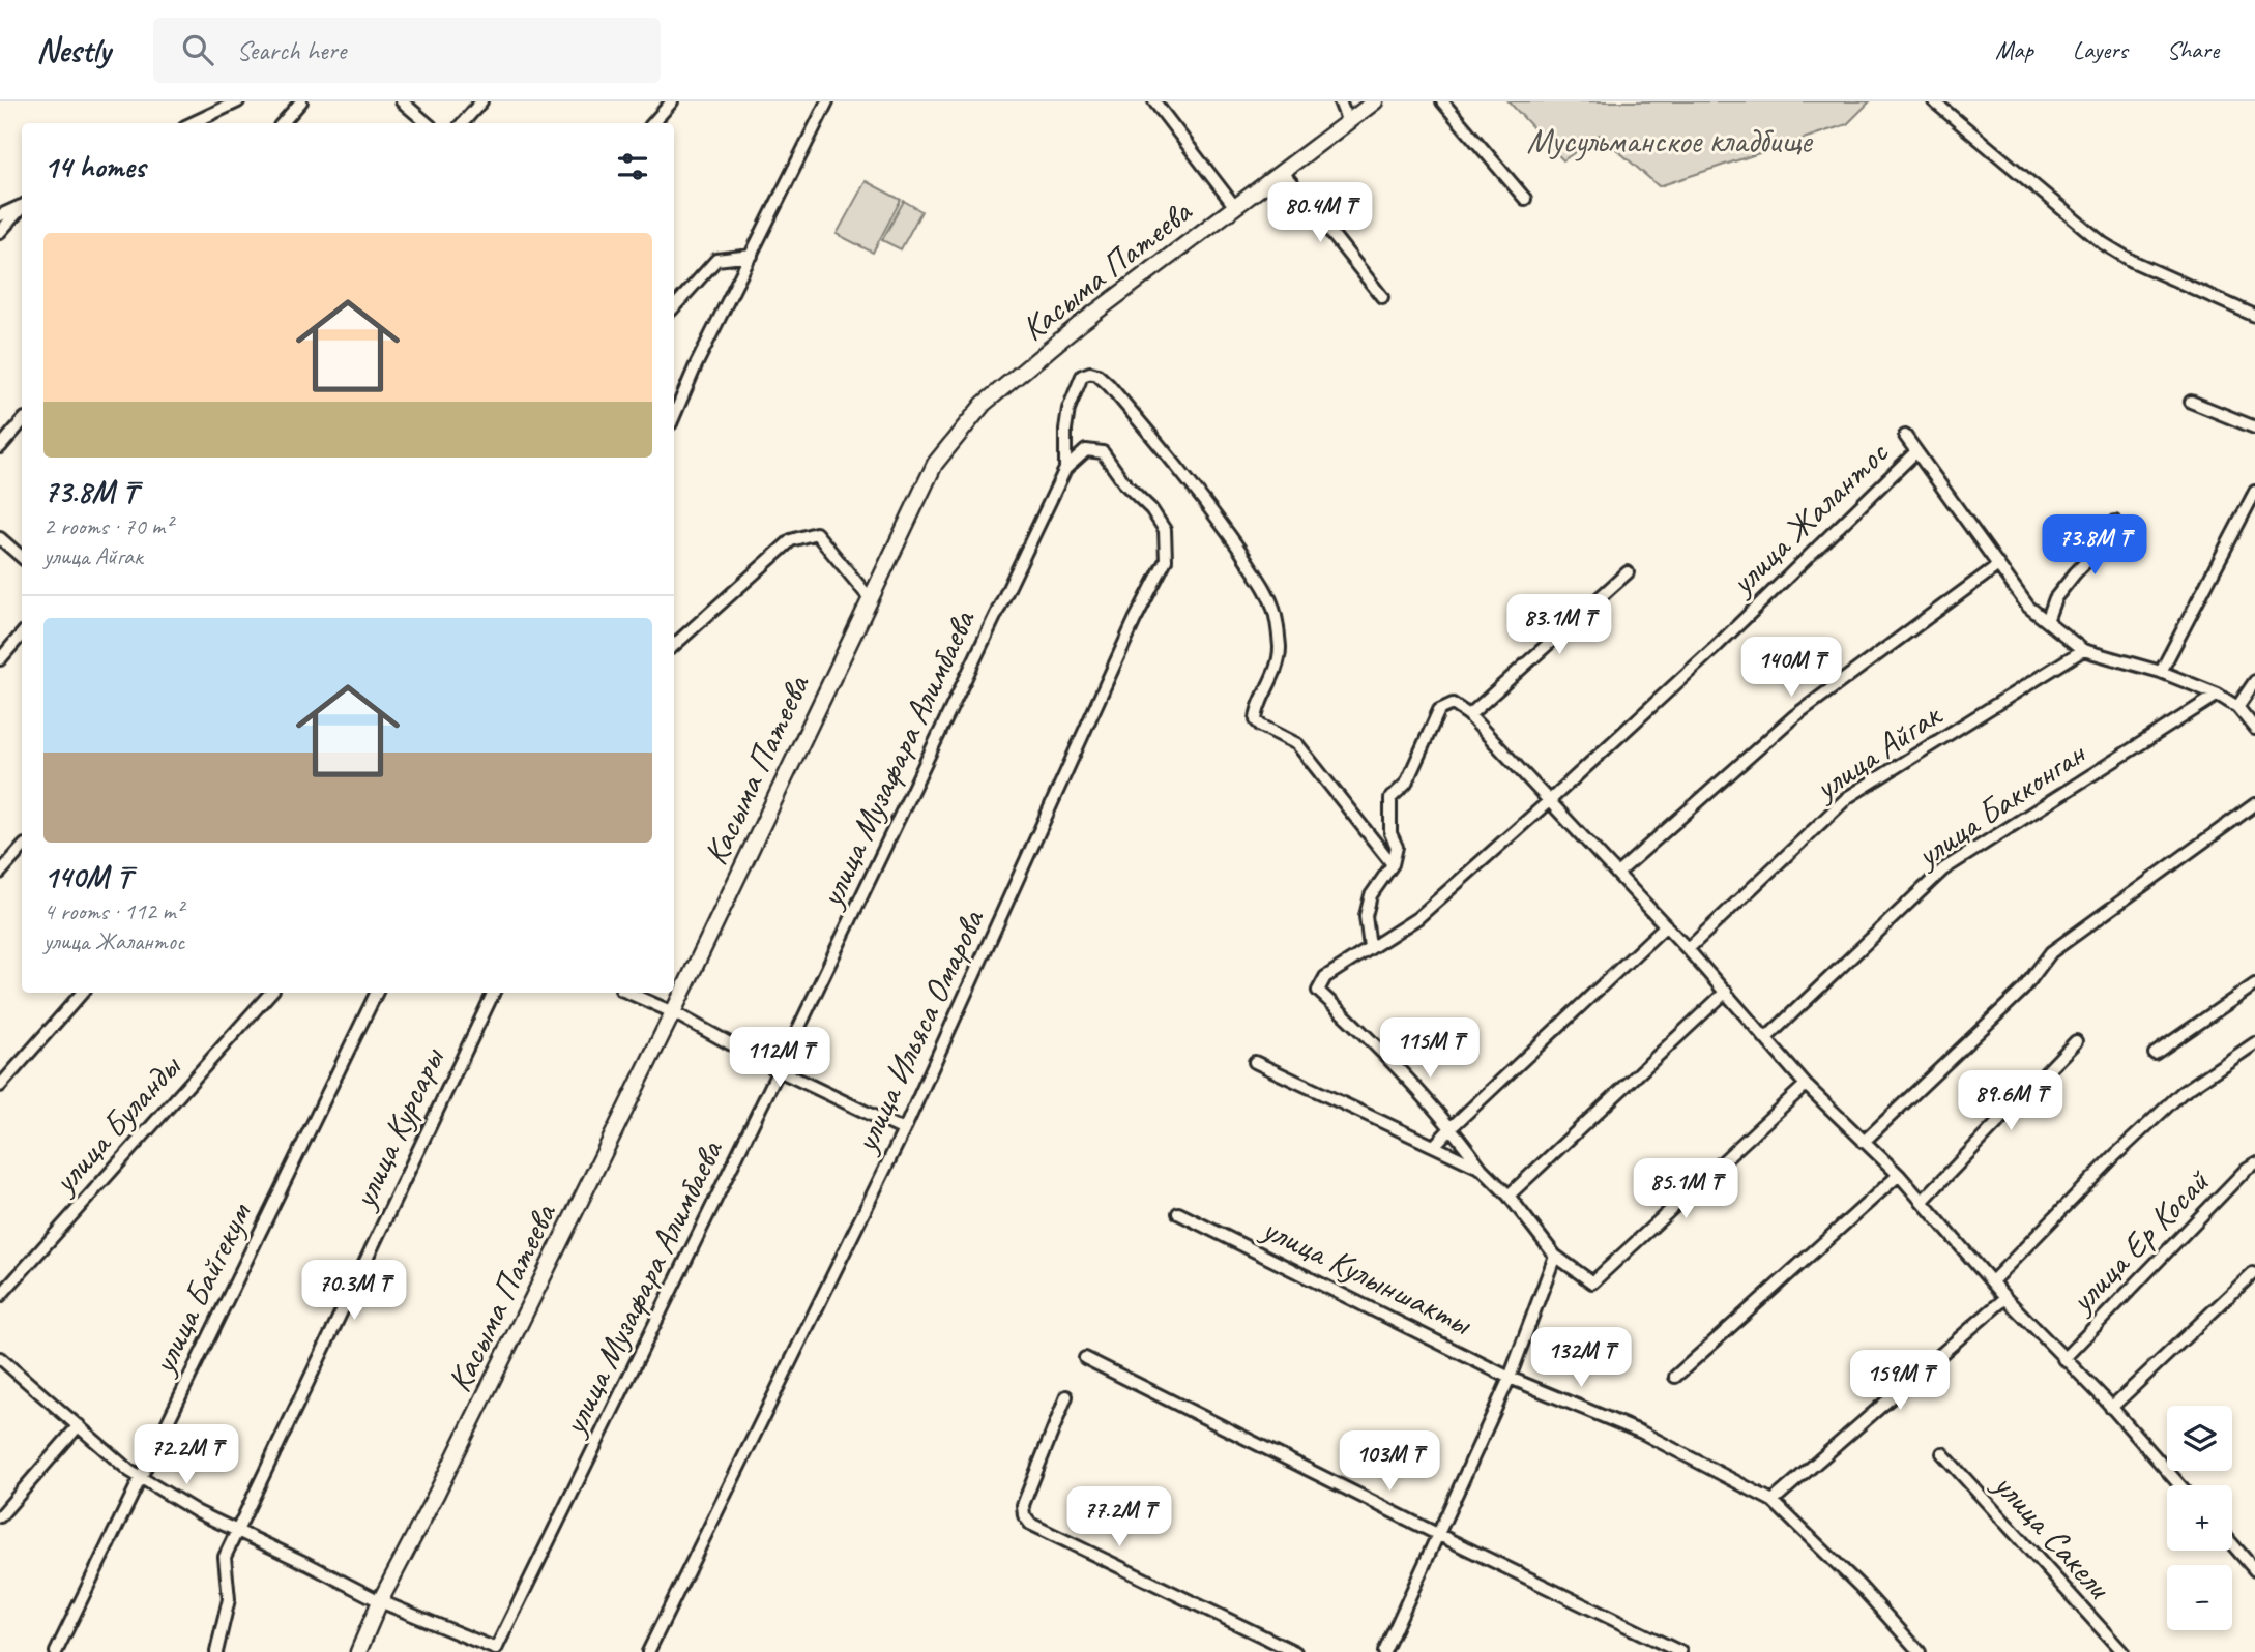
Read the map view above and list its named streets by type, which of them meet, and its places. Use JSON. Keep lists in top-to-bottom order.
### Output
{
  "streets": {
    "main road": ["Касыма Патеева"],
    "street": [
      "улица Жалантос",
      "улица Айгак",
      "улица Музафара Алимбаева",
      "улица Бакконган",
      "улица Ильяса Омарова",
      "улица Буланды",
      "улица Курсары",
      "улица Ер Косай",
      "улица Кулыншакты",
      "улица Байгекум",
      "улица Сакели"
    ]
  },
  "crossings": [
    ["Касыма Патеева", "улица Музафара Алимбаева"],
    ["улица Музафара Алимбаева", "улица Ильяса Омарова"],
    ["улица Музафара Алимбаева", "улица Курсары"],
    ["улица Музафара Алимбаева", "улица Байгекум"]
  ],
  "parks": ["Мусульманское кладбище"],
  "page": {
    "header": "Nestly",
    "search": "Search here",
    "nav": ["Map", "Layers", "Share"],
    "heading": "14 homes",
    "price": [
      "80.4M ₸",
      "73.8M ₸",
      "83.1M ₸",
      "140M ₸",
      "115M ₸",
      "112M ₸",
      "89.6M ₸",
      "85.1M ₸",
      "70.3M ₸",
      "132M ₸",
      "159M ₸",
      "72.2M ₸",
      "103M ₸",
      "77.2M ₸"
    ],
    "list": [
      {
        "name": "73.8M ₸",
        "note": "2 rooms · 70 m² · улица Айгак"
      },
      {
        "name": "140M ₸",
        "note": "4 rooms · 112 m² · улица Жалантос"
      }
    ],
    "map_buttons": ["+", "−"]
  }
}
